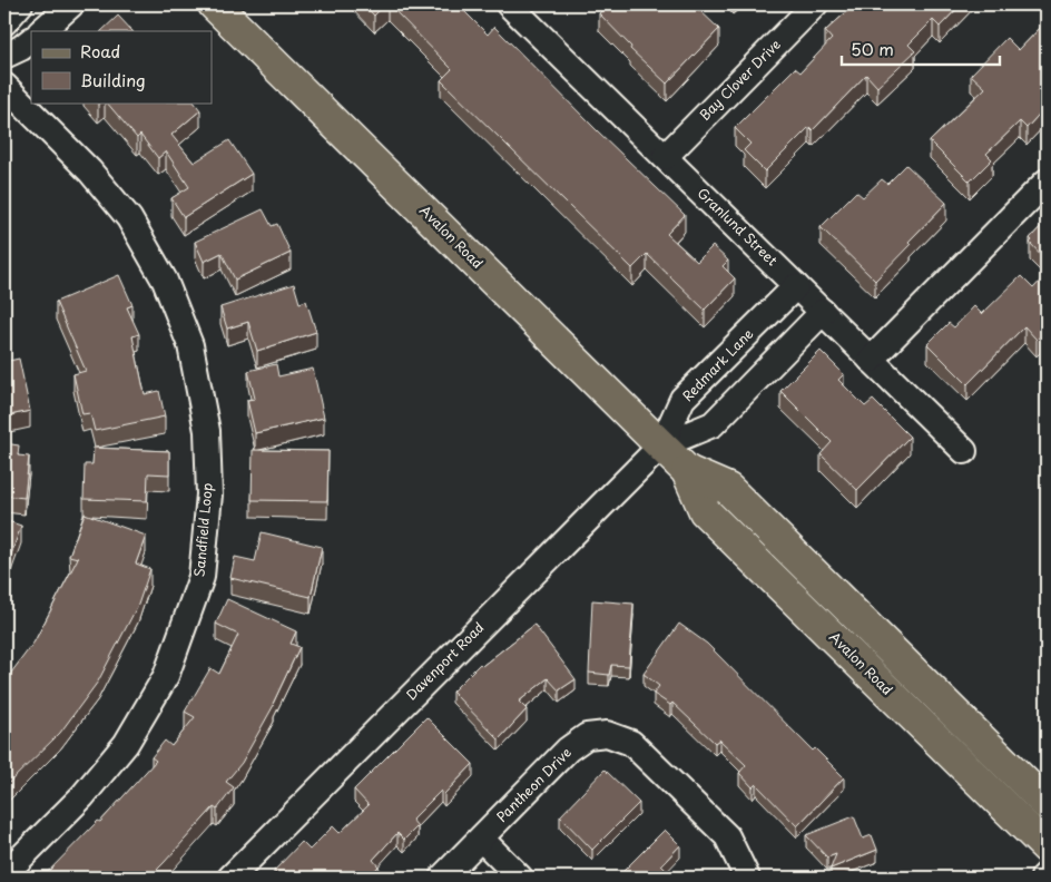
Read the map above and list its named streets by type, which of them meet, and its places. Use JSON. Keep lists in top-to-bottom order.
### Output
{
  "streets": {
    "main road": ["Avalon Road"],
    "street": [
      "Bay Clover Drive",
      "Granlund Street",
      "Redmark Lane",
      "Sandfield Loop",
      "Davenport Road",
      "Pantheon Drive"
    ]
  },
  "crossings": [
    ["Bay Clover Drive", "Granlund Street"],
    ["Granlund Street", "Redmark Lane"],
    ["Avalon Road", "Redmark Lane"],
    ["Avalon Road", "Davenport Road"],
    ["Redmark Lane", "Davenport Road"]
  ],
  "legend": ["Road", "Building"],
  "scale_bar": "50 m"
}
